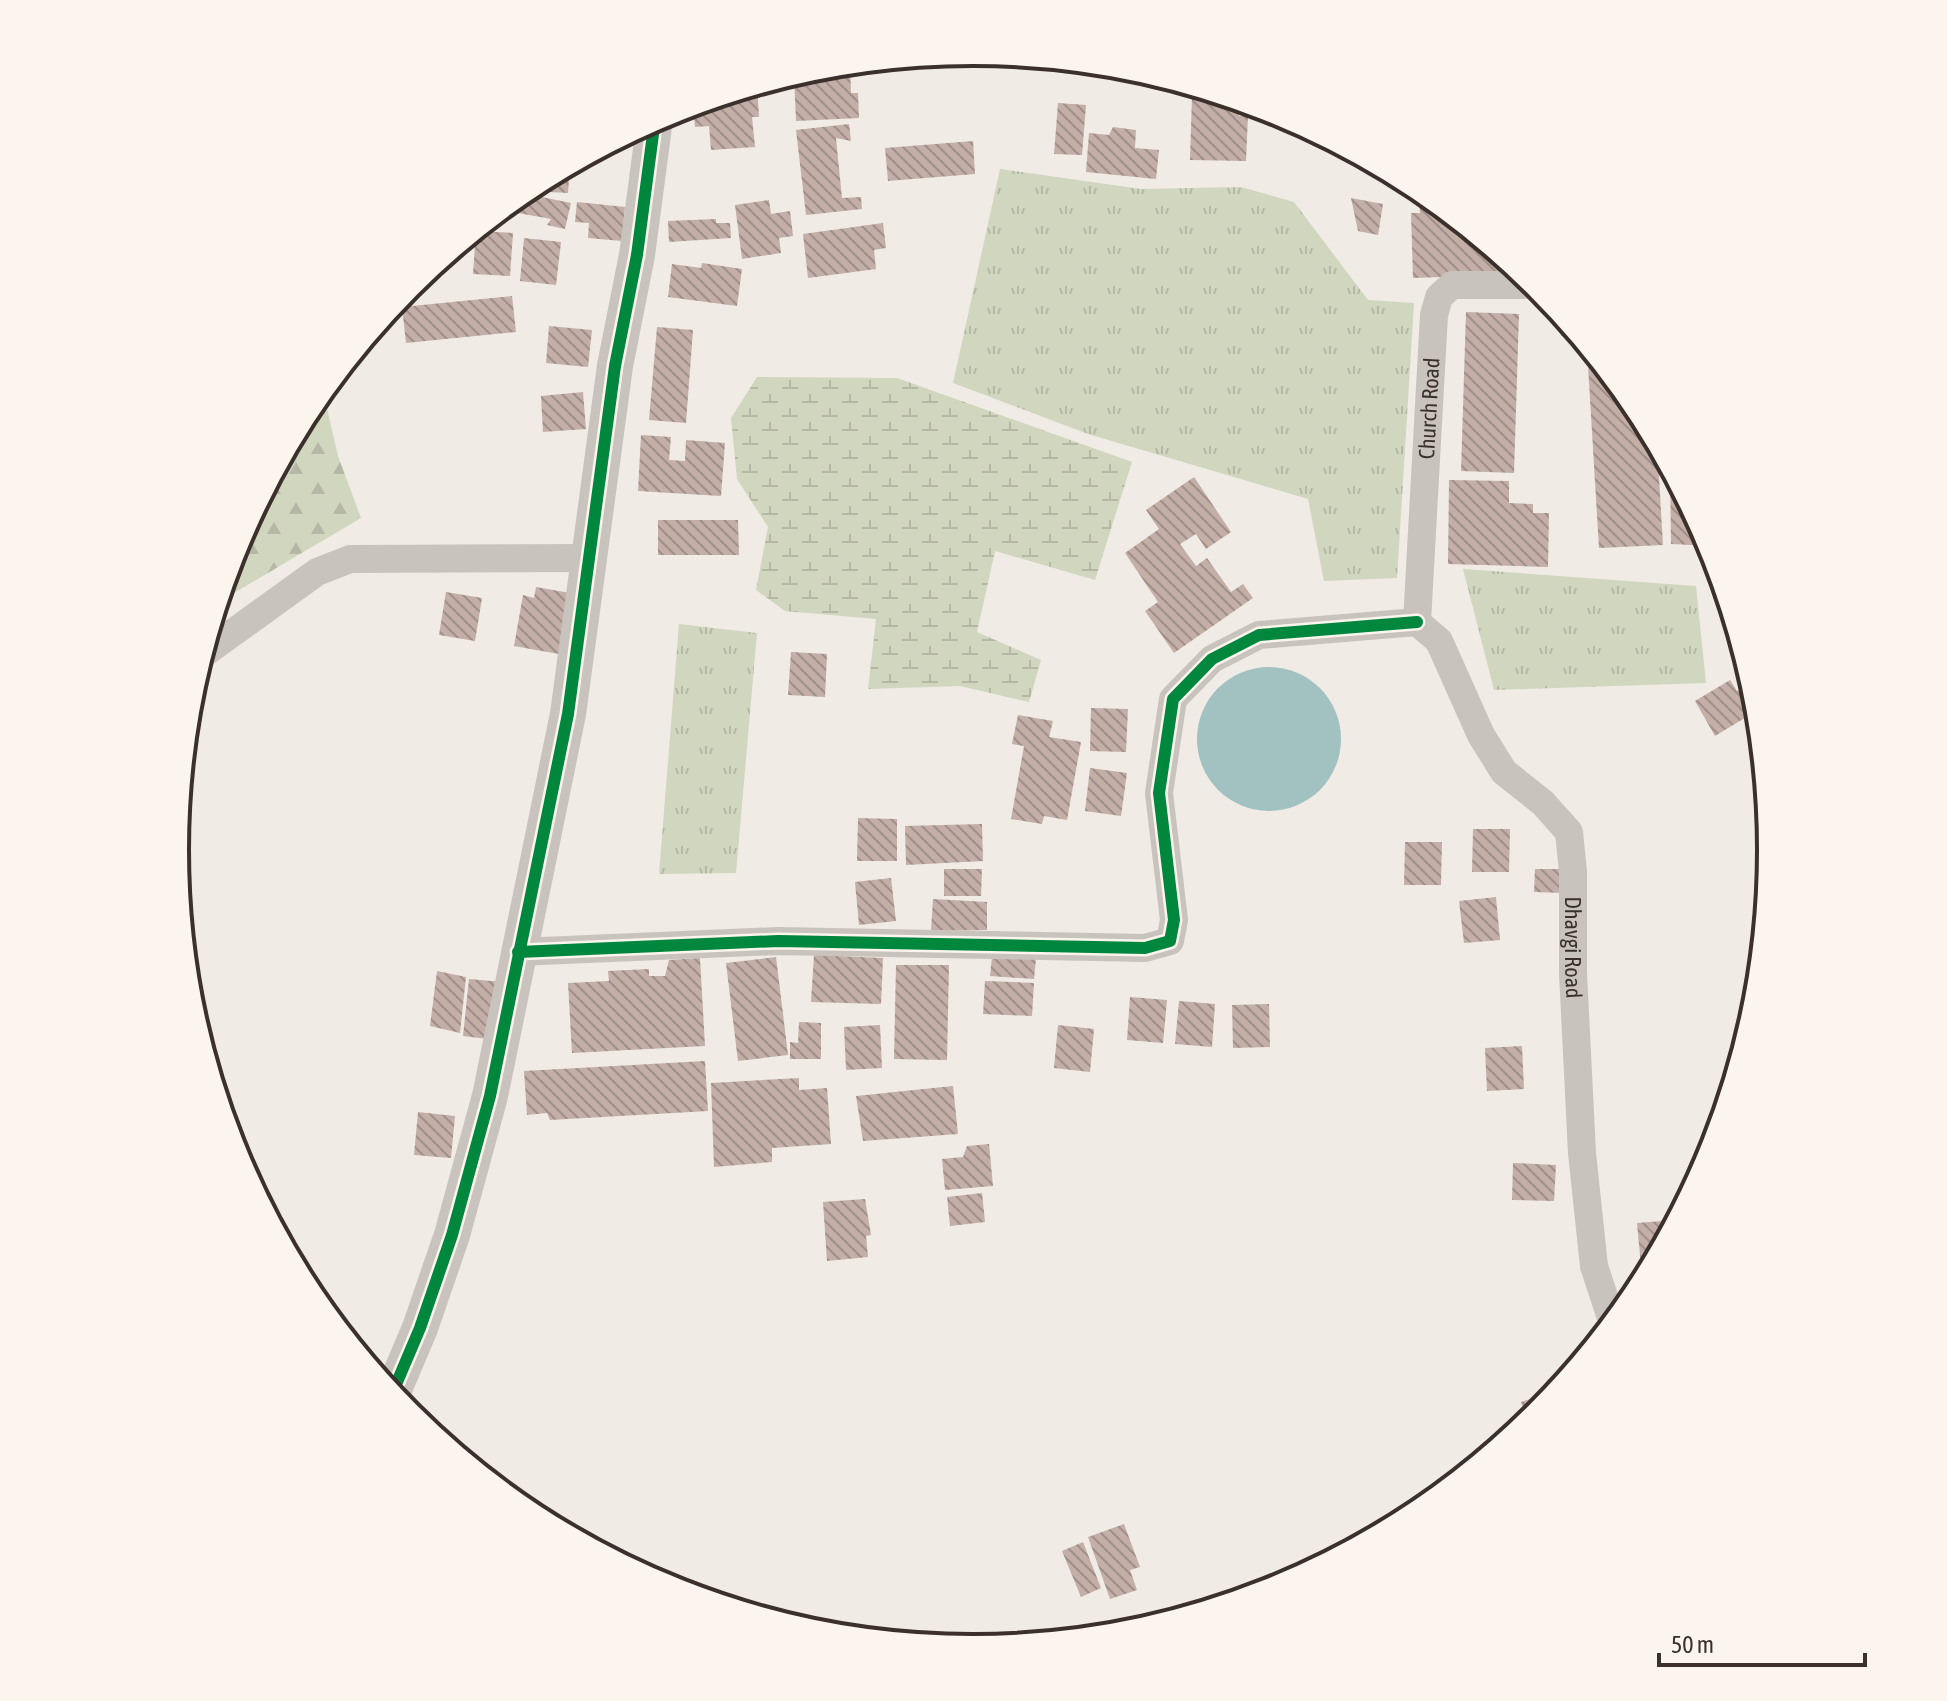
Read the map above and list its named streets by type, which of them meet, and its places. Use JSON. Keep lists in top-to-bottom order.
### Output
{
  "streets": {
    "street": ["Church Road", "Dhavgi Road"]
  },
  "crossings": [
    ["Church Road", "Dhavgi Road"]
  ],
  "scale_bar": "50 m"
}
